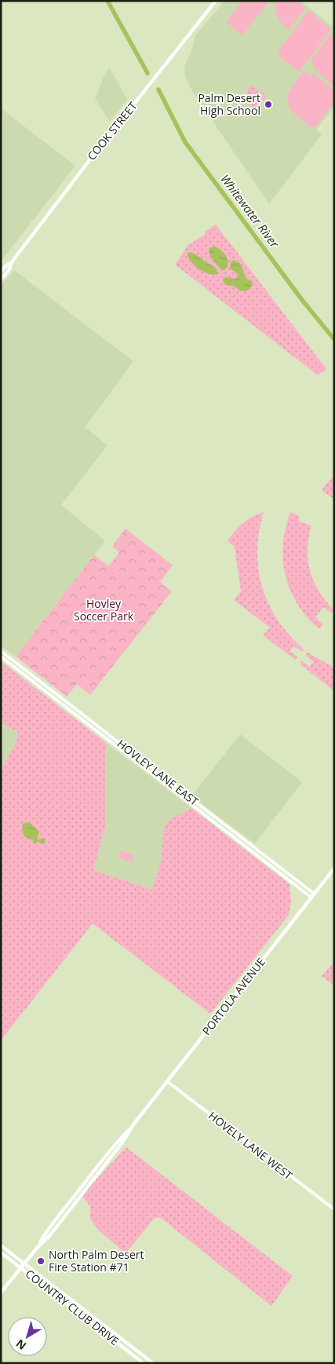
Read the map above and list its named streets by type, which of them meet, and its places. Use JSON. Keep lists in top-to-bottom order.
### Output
{
  "streets": {
    "main road": ["COOK STREET", "PORTOLA AVENUE", "COUNTRY CLUB DRIVE"],
    "street": ["HOVLEY LANE EAST", "HOVELY LANE WEST"]
  },
  "crossings": [
    ["HOVLEY LANE EAST", "PORTOLA AVENUE"],
    ["PORTOLA AVENUE", "HOVELY LANE WEST"],
    ["PORTOLA AVENUE", "COUNTRY CLUB DRIVE"]
  ],
  "water": ["Whitewater River"],
  "parks": ["Hovley Soccer Park"],
  "places": ["Palm Desert High School", "North Palm Desert Fire Station #71"],
  "north": "bottom left"
}
